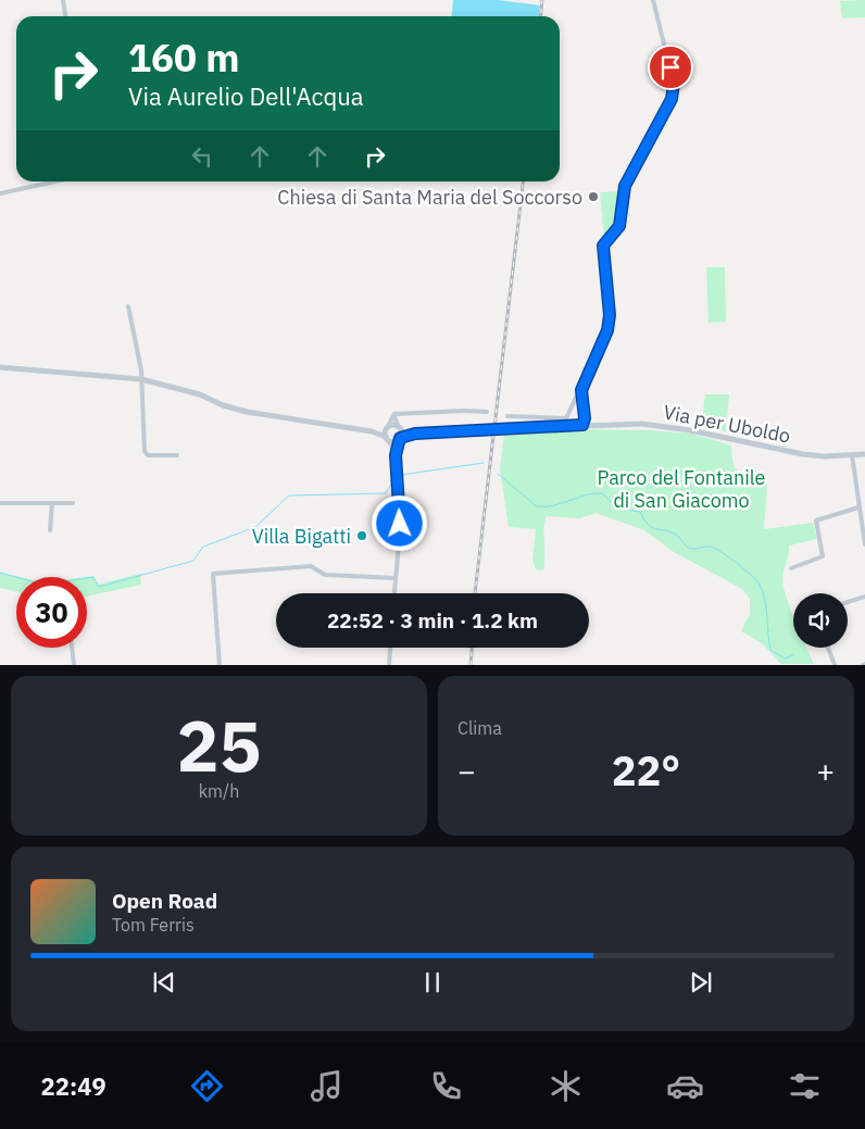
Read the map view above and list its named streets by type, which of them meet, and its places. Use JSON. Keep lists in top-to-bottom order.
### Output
{
  "streets": {
    "street": ["Via per Uboldo"]
  },
  "parks": ["Parco del Fontanile di San Giacomo"],
  "places": ["Chiesa di Santa Maria del Soccorso", "Villa Bigatti"],
  "page": {
    "turn": ["160 m", "Via Aurelio Dell'Acqua"],
    "limit": "30",
    "trip": "22:52 · 3 min · 1.2 km",
    "tile": [
      ["25", "km/h"],
      "Clima"
    ],
    "heat": ["−", "22°", "+"],
    "song": ["Open Road", "Tom Ferris"],
    "tabs": "22:49"
  }
}
